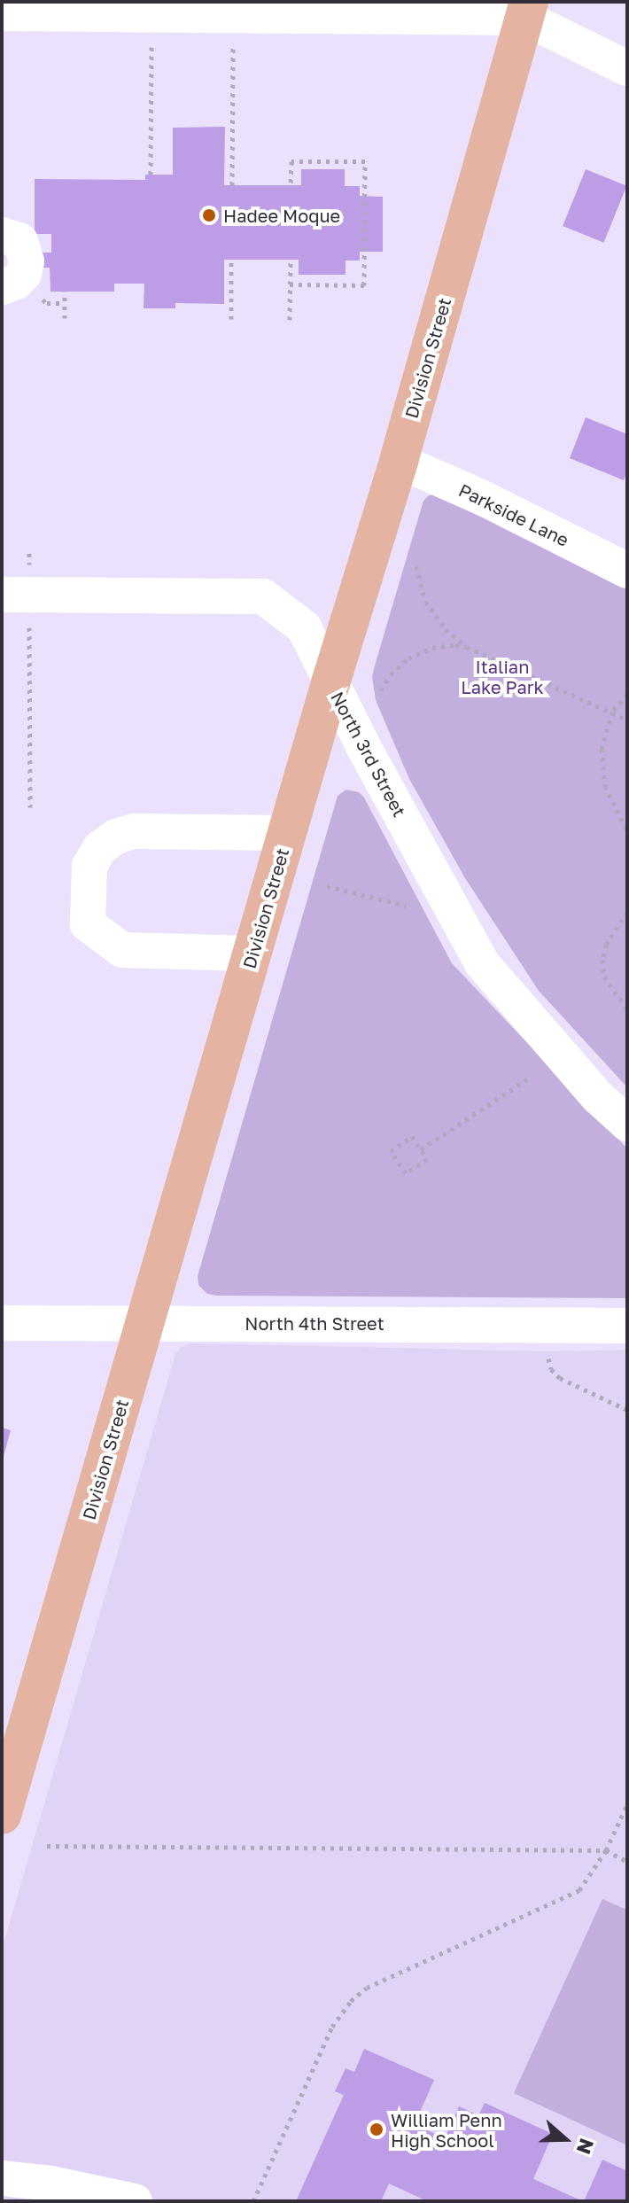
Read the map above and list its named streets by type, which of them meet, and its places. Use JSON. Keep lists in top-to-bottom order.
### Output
{
  "streets": {
    "main road": ["Division Street"],
    "street": ["Parkside Lane", "North 3rd Street", "North 4th Street"]
  },
  "crossings": [
    ["Division Street", "Parkside Lane"],
    ["Division Street", "North 3rd Street"],
    ["Division Street", "North 4th Street"]
  ],
  "parks": ["Italian Lake Park"],
  "places": ["Hadee Moque", "William Penn High School"],
  "north": "right"
}
